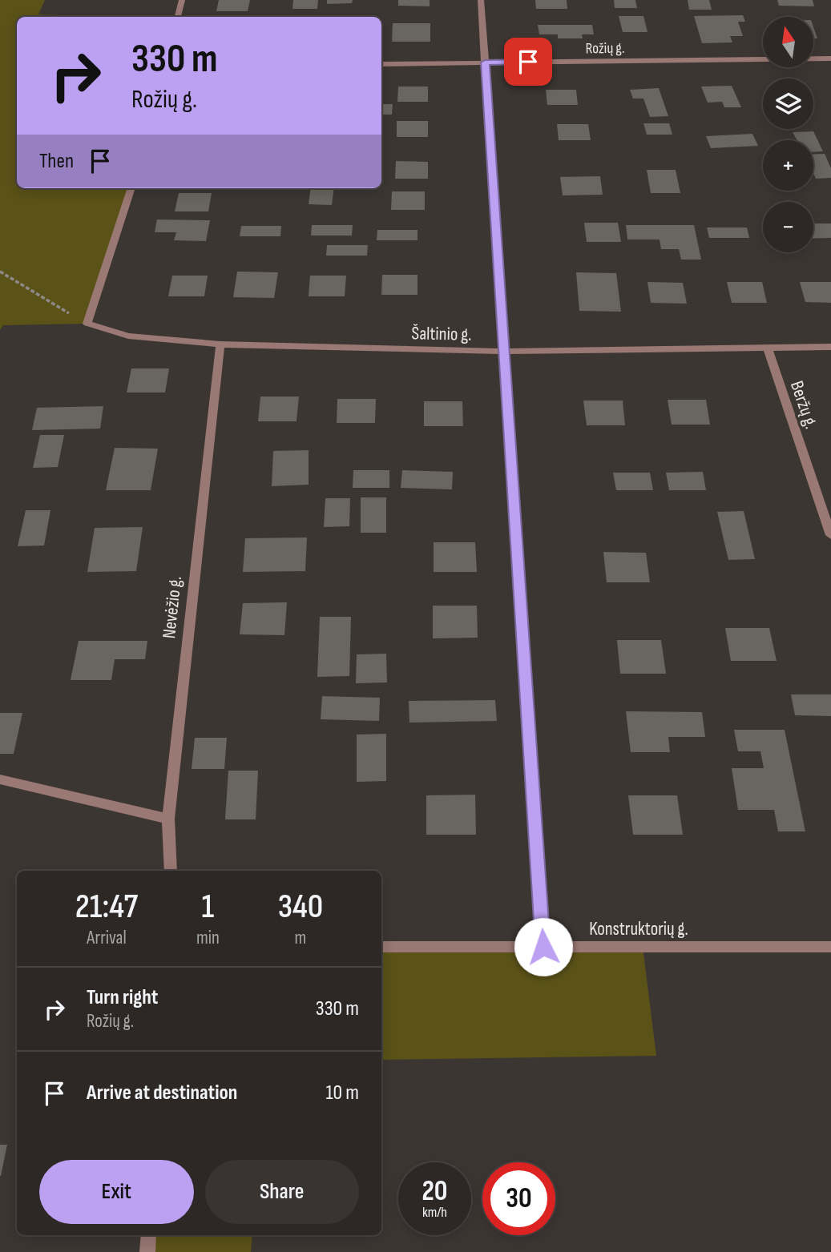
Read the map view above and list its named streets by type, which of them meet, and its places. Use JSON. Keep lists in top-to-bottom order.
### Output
{
  "streets": {
    "street": [
      "Rožių g.",
      "Šaltinio g.",
      "Beržų g.",
      "Nevėžio g.",
      "Konstruktorių g."
    ]
  },
  "crossings": [
    ["Šaltinio g.", "Beržų g."],
    ["Šaltinio g.", "Nevėžio g."]
  ],
  "north": "top",
  "page": {
    "map_buttons": ["+", "−"],
    "turn": ["330 m", "Rožių g."],
    "then": "Then",
    "eta": [
      "21:47",
      "Arrival",
      "1",
      "min",
      "340",
      "m"
    ],
    "list": [
      {
        "name": "Turn right",
        "note": "Rožių g.",
        "value": "330 m"
      },
      {
        "name": "Arrive at destination",
        "value": "10 m"
      }
    ],
    "buttons": ["Exit", "Share"],
    "speed": "20 km/h",
    "limit": "30"
  }
}
